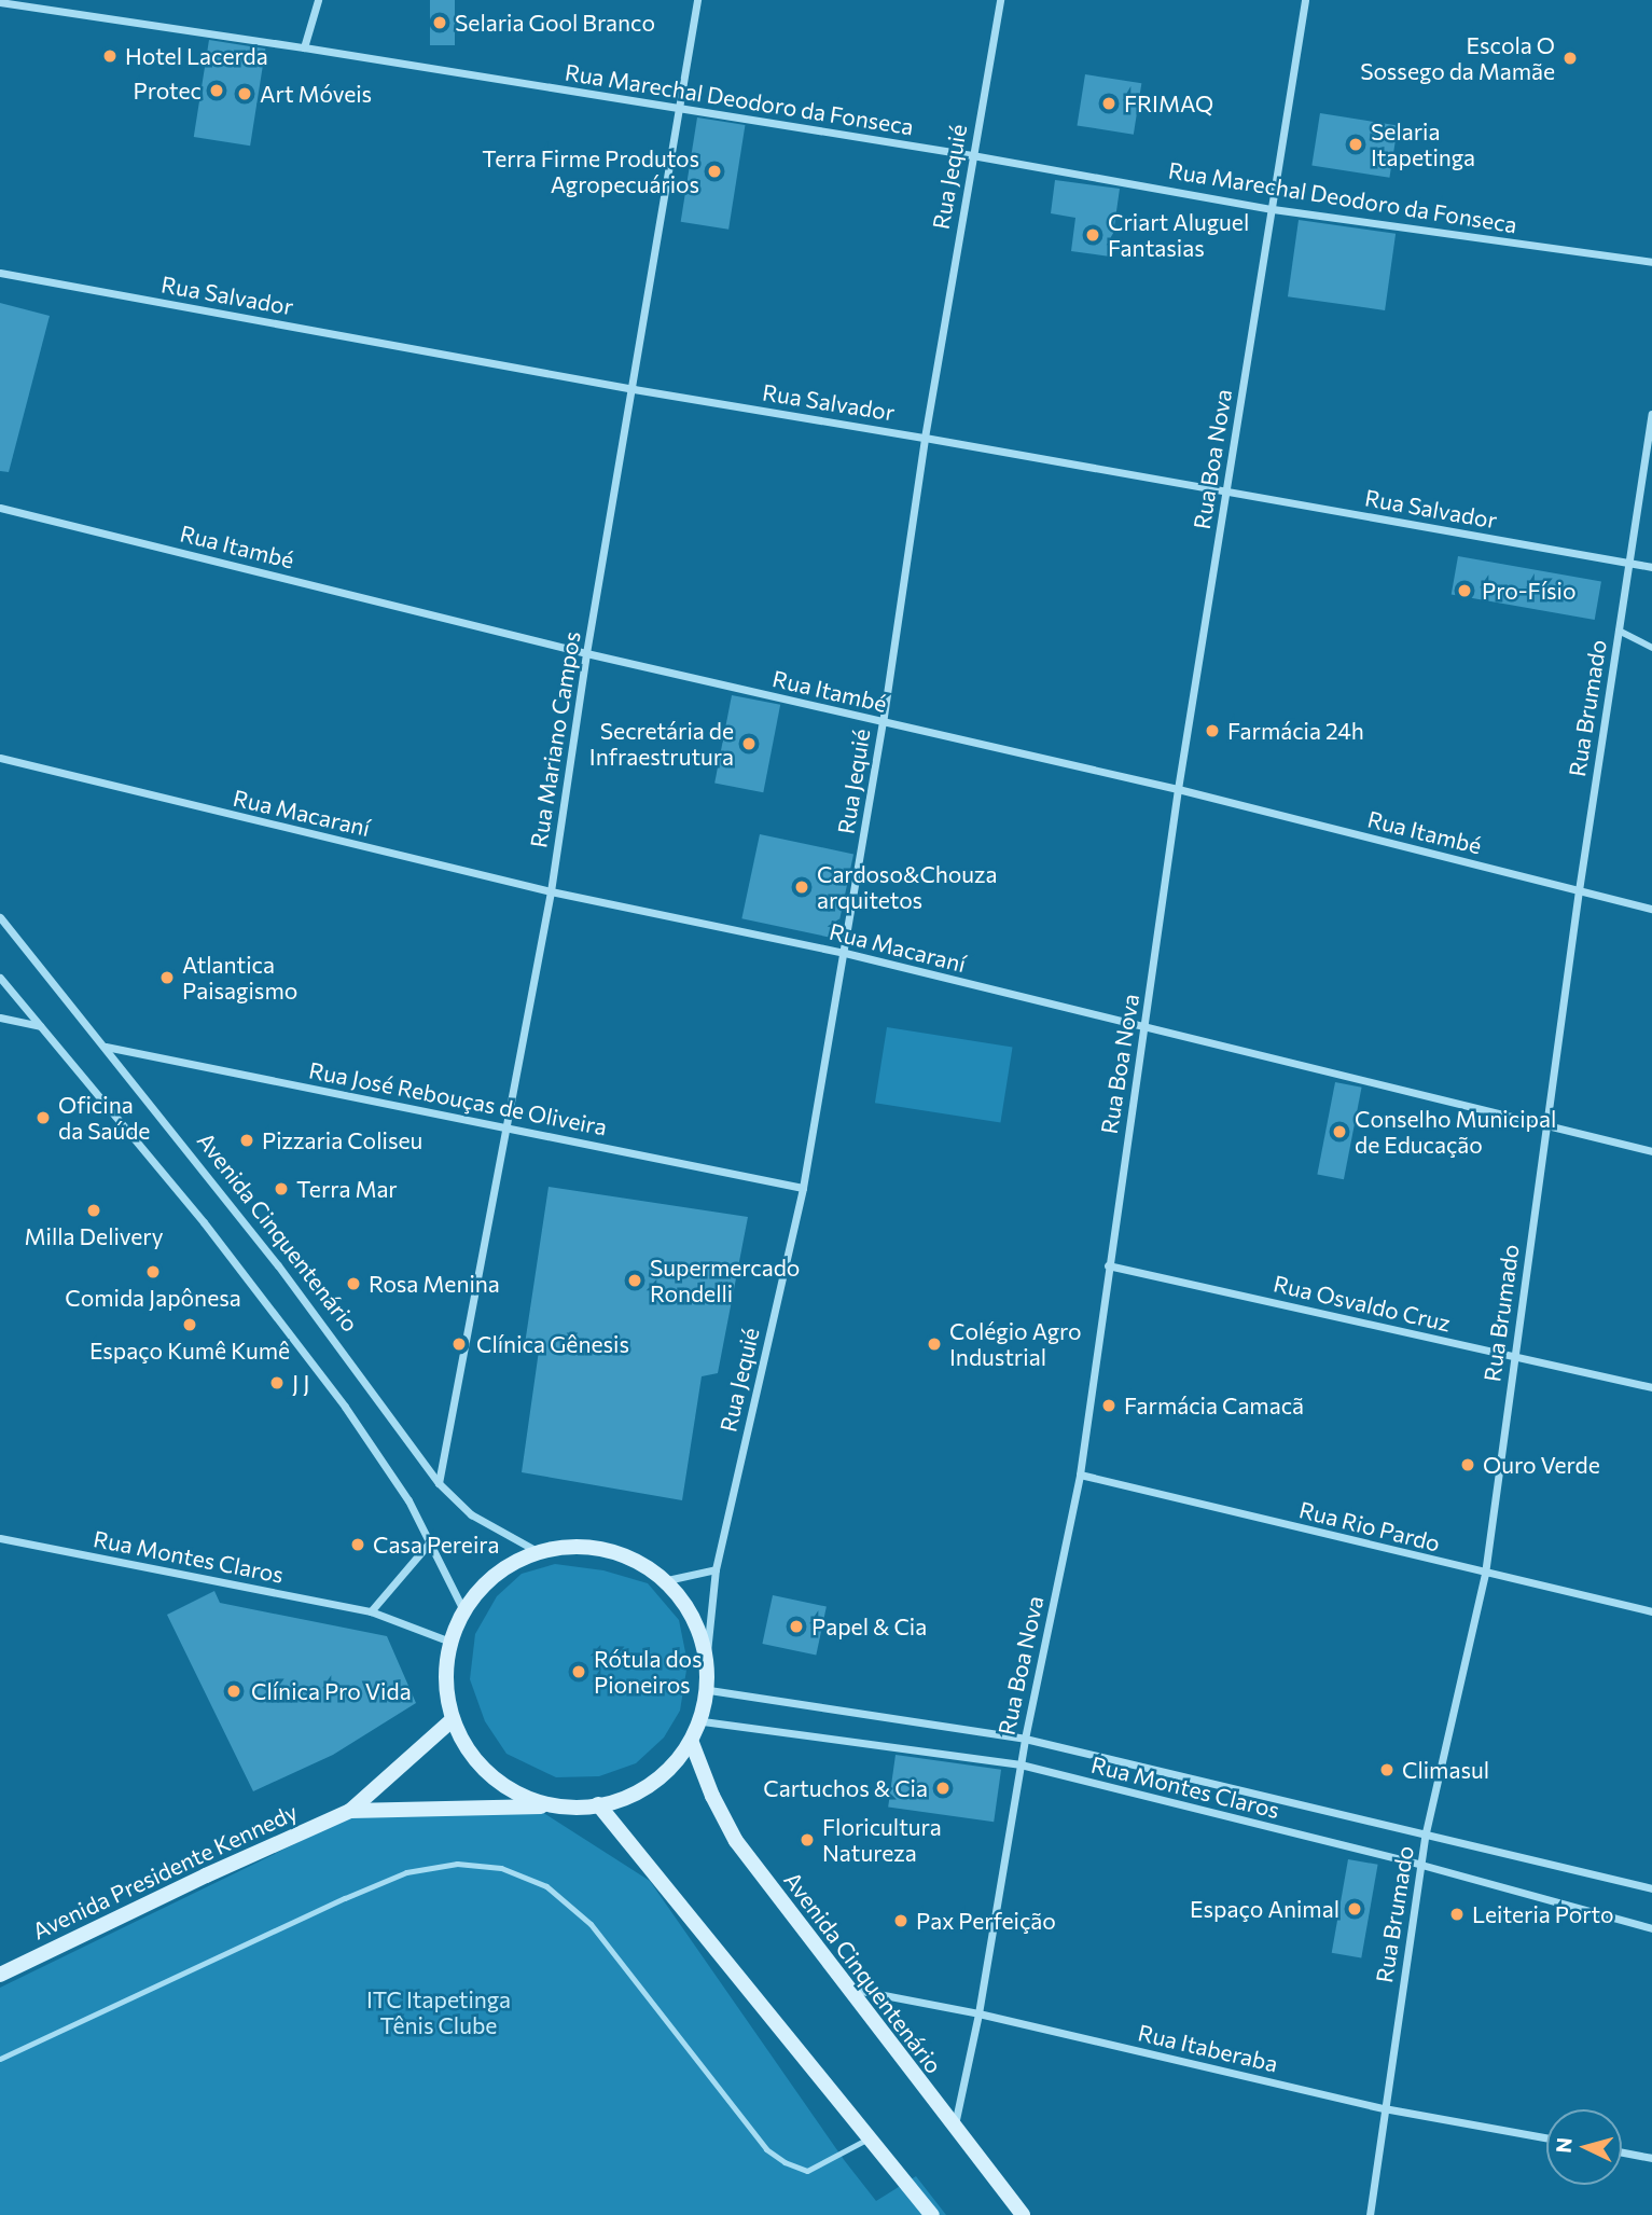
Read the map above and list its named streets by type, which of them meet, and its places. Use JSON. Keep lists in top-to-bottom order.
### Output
{
  "streets": {
    "main road": ["Avenida Cinquentenário", "Avenida Presidente Kennedy"],
    "street": [
      "Rua Marechal Deodoro da Fonseca",
      "Rua Jequié",
      "Rua Salvador",
      "Rua Boa Nova",
      "Rua Itambé",
      "Rua Brumado",
      "Rua Mariano Campos",
      "Rua Macaraní",
      "Rua José Rebouças de Oliveira",
      "Rua Osvaldo Cruz",
      "Rua Rio Pardo",
      "Rua Montes Claros",
      "Rua Itaberaba"
    ]
  },
  "crossings": [
    ["Rua Marechal Deodoro da Fonseca", "Rua Jequié"],
    ["Rua Marechal Deodoro da Fonseca", "Rua Boa Nova"],
    ["Rua Marechal Deodoro da Fonseca", "Rua Mariano Campos"],
    ["Rua Jequié", "Rua Salvador"],
    ["Rua Jequié", "Rua Itambé"],
    ["Rua Jequié", "Rua Macaraní"],
    ["Rua Jequié", "Rua José Rebouças de Oliveira"],
    ["Rua Jequié", "Avenida Cinquentenário"],
    ["Rua Jequié", "Rua Montes Claros"],
    ["Rua Jequié", "Avenida Presidente Kennedy"],
    ["Rua Salvador", "Rua Boa Nova"],
    ["Rua Salvador", "Rua Brumado"],
    ["Rua Salvador", "Rua Mariano Campos"],
    ["Rua Boa Nova", "Rua Itambé"],
    ["Rua Boa Nova", "Rua Macaraní"],
    ["Rua Boa Nova", "Avenida Cinquentenário"],
    ["Rua Boa Nova", "Rua Osvaldo Cruz"],
    ["Rua Boa Nova", "Rua Rio Pardo"],
    ["Rua Boa Nova", "Rua Montes Claros"],
    ["Rua Boa Nova", "Rua Itaberaba"],
    ["Rua Itambé", "Rua Brumado"],
    ["Rua Itambé", "Rua Mariano Campos"],
    ["Rua Brumado", "Rua Macaraní"],
    ["Rua Brumado", "Rua Osvaldo Cruz"],
    ["Rua Brumado", "Rua Rio Pardo"],
    ["Rua Brumado", "Rua Montes Claros"],
    ["Rua Brumado", "Rua Itaberaba"],
    ["Rua Mariano Campos", "Rua Macaraní"],
    ["Rua Mariano Campos", "Rua José Rebouças de Oliveira"],
    ["Rua Mariano Campos", "Avenida Cinquentenário"],
    ["Rua José Rebouças de Oliveira", "Avenida Cinquentenário"],
    ["Avenida Cinquentenário", "Rua Montes Claros"],
    ["Avenida Cinquentenário", "Avenida Presidente Kennedy"],
    ["Avenida Cinquentenário", "Rua Itaberaba"],
    ["Rua Montes Claros", "Avenida Presidente Kennedy"]
  ],
  "parks": ["ITC Itapetinga Tênis Clube"],
  "places": [
    "Selaria Gool Branco",
    "Hotel Lacerda",
    "Escola O Sossego da Mamãe",
    "Protec",
    "Art Móveis",
    "FRIMAQ",
    "Selaria Itapetinga",
    "Terra Firme Produtos Agropecuários",
    "Criart Aluguel Fantasias",
    "Pro-Físio",
    "Farmácia 24h",
    "Secretária de Infraestrutura",
    "Cardoso&Chouza arquitetos",
    "Atlantica Paisagismo",
    "Oficina da Saúde",
    "Conselho Municipal de Educação",
    "Pizzaria Coliseu",
    "Terra Mar",
    "Milla Delivery",
    "Comida Japônesa",
    "Supermercado Rondelli",
    "Rosa Menina",
    "Espaço Kumê Kumê",
    "Clínica Gênesis",
    "Colégio Agro Industrial",
    "J J",
    "Farmácia Camacã",
    "Ouro Verde",
    "Casa Pereira",
    "Papel & Cia",
    "Rótula dos Pioneiros",
    "Clínica Pro Vida",
    "Climasul",
    "Cartuchos & Cia",
    "Floricultura Natureza",
    "Espaço Animal",
    "Leiteria Porto",
    "Pax Perfeição"
  ],
  "north": "left"
}
